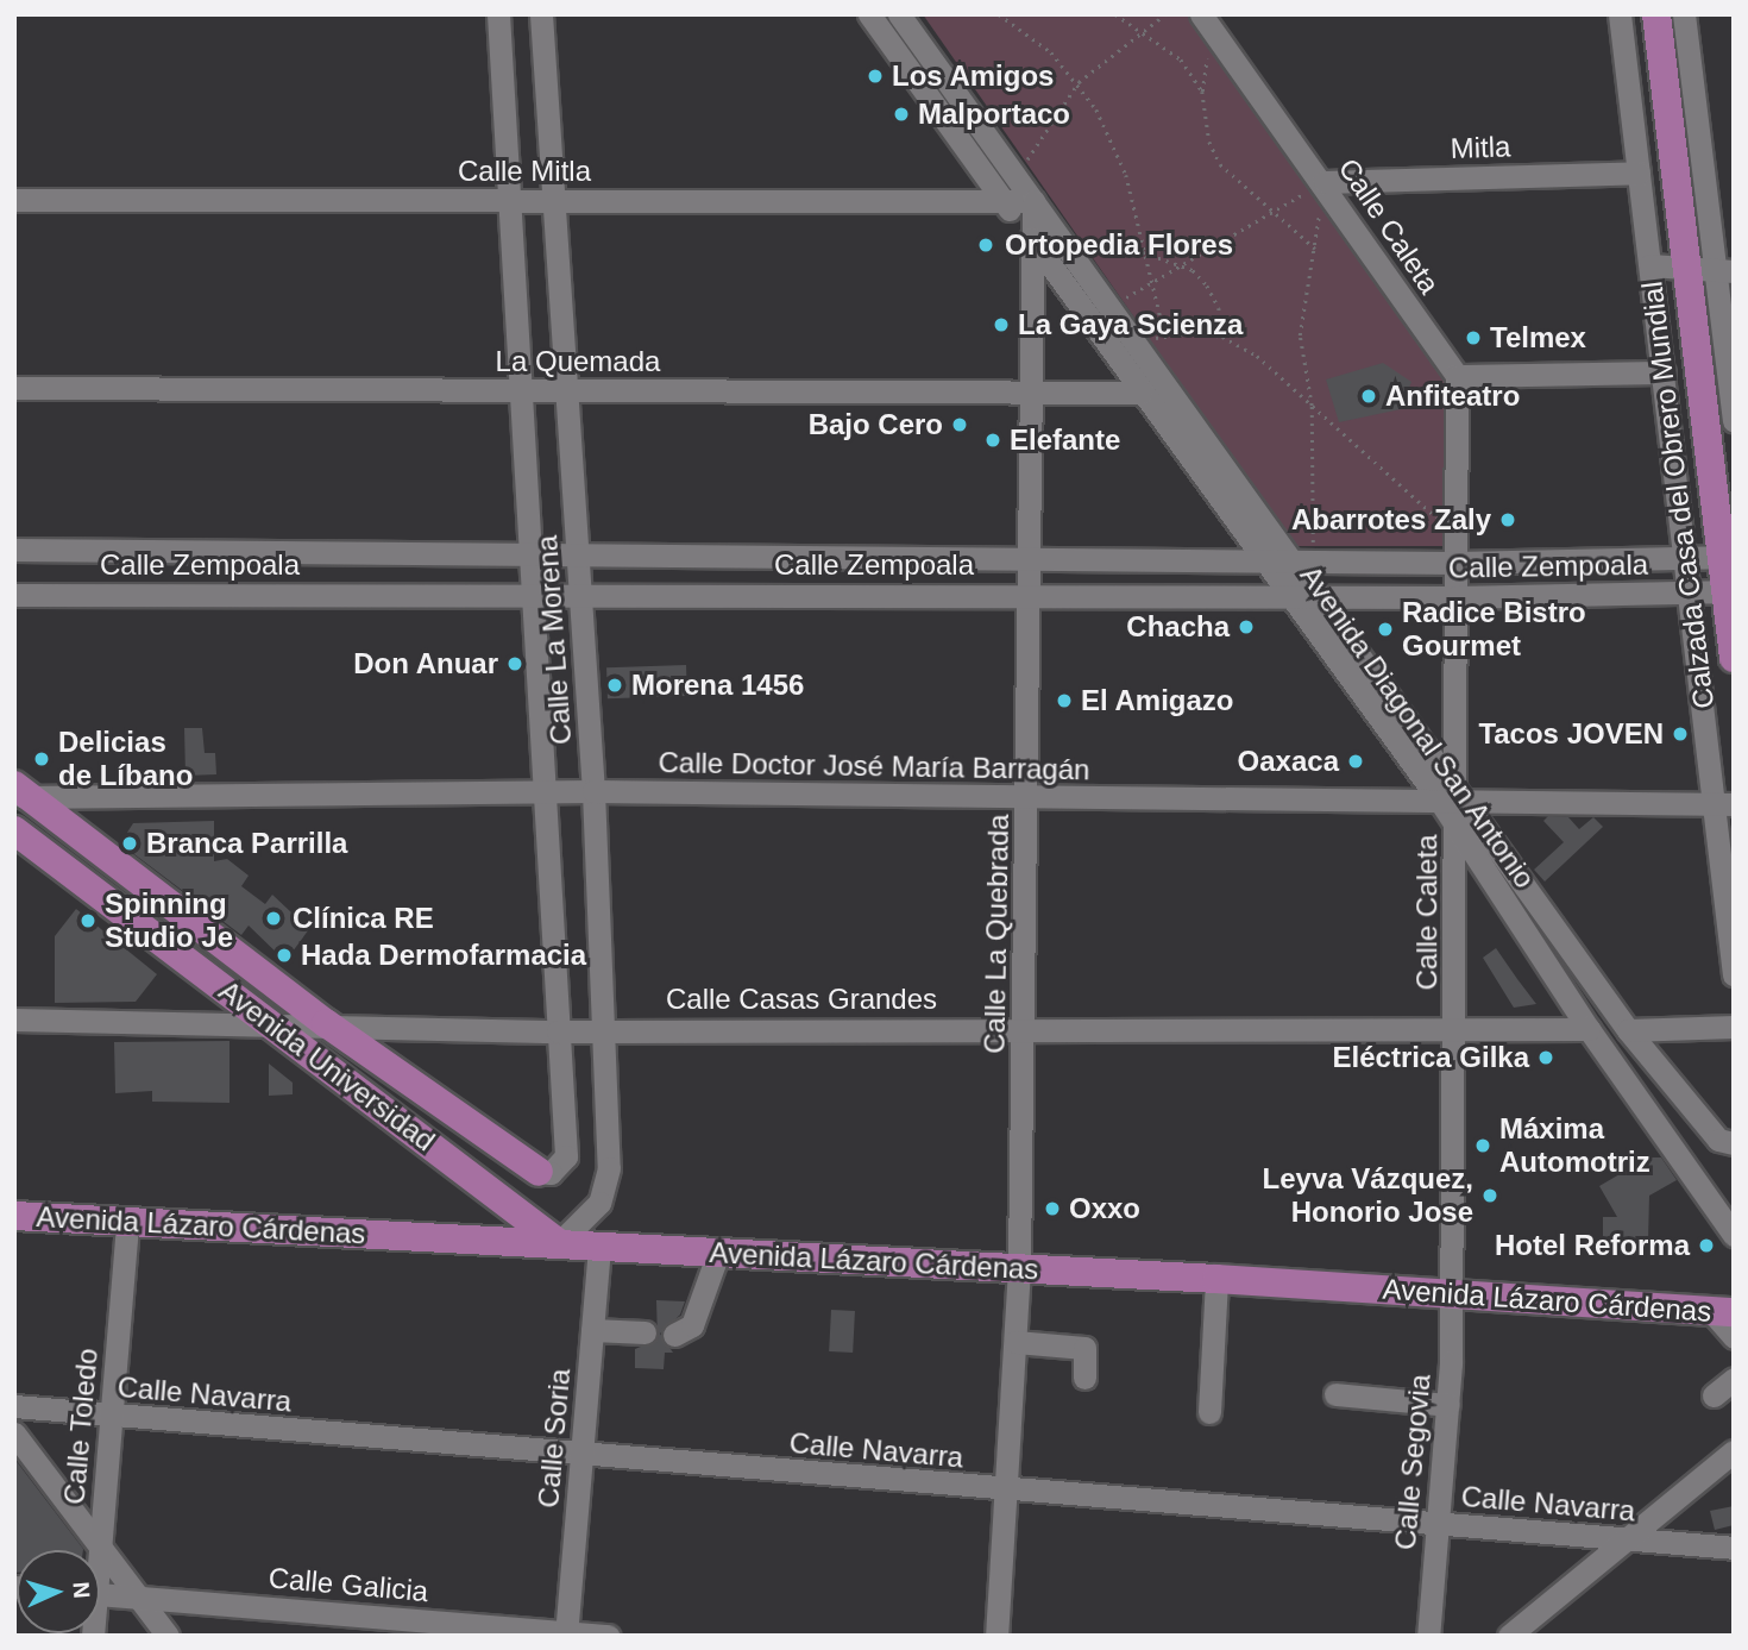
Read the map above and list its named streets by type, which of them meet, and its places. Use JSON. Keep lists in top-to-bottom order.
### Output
{
  "streets": {
    "main road": ["Calzada Casa del Obrero Mundial", "Avenida Universidad", "Avenida Lázaro Cárdenas"],
    "street": [
      "Mitla",
      "Calle Mitla",
      "Calle Caleta",
      "La Quemada",
      "Calle Zempoala",
      "Calle La Morena",
      "Avenida Diagonal San Antonio",
      "Calle Doctor José María Barragán",
      "Calle La Quebrada",
      "Calle Casas Grandes",
      "Calle Navarra",
      "Calle Toledo",
      "Calle Soria",
      "Calle Segovia",
      "Calle Galicia"
    ]
  },
  "crossings": [
    ["Mitla", "Calle Caleta"],
    ["Mitla", "Calzada Casa del Obrero Mundial"],
    ["Calle Mitla", "Calle La Morena"],
    ["Calle Mitla", "Avenida Diagonal San Antonio"],
    ["Calle Mitla", "Calle La Quebrada"],
    ["Calle Caleta", "Calle Zempoala"],
    ["Calle Caleta", "Avenida Diagonal San Antonio"],
    ["Calle Caleta", "Calle Doctor José María Barragán"],
    ["Calle Caleta", "Calle Casas Grandes"],
    ["Calle Caleta", "Avenida Lázaro Cárdenas"],
    ["Calle Caleta", "Calle Segovia"],
    ["La Quemada", "Calle La Morena"],
    ["La Quemada", "Avenida Diagonal San Antonio"],
    ["La Quemada", "Calle La Quebrada"],
    ["Calzada Casa del Obrero Mundial", "Calle Zempoala"],
    ["Calzada Casa del Obrero Mundial", "Calle Doctor José María Barragán"],
    ["Calle Zempoala", "Calle La Morena"],
    ["Calle Zempoala", "Avenida Diagonal San Antonio"],
    ["Calle Zempoala", "Calle La Quebrada"],
    ["Calle La Morena", "Calle Doctor José María Barragán"],
    ["Calle La Morena", "Calle Casas Grandes"],
    ["Calle La Morena", "Avenida Universidad"],
    ["Calle La Morena", "Avenida Lázaro Cárdenas"],
    ["Avenida Diagonal San Antonio", "Calle Doctor José María Barragán"],
    ["Avenida Diagonal San Antonio", "Calle La Quebrada"],
    ["Avenida Diagonal San Antonio", "Calle Casas Grandes"],
    ["Calle Doctor José María Barragán", "Calle La Quebrada"],
    ["Calle Doctor José María Barragán", "Avenida Universidad"],
    ["Calle La Quebrada", "Calle Casas Grandes"],
    ["Calle La Quebrada", "Avenida Lázaro Cárdenas"],
    ["Calle La Quebrada", "Calle Navarra"],
    ["Calle Casas Grandes", "Avenida Universidad"],
    ["Avenida Universidad", "Avenida Lázaro Cárdenas"],
    ["Avenida Lázaro Cárdenas", "Calle Toledo"],
    ["Avenida Lázaro Cárdenas", "Calle Soria"],
    ["Avenida Lázaro Cárdenas", "Calle Segovia"],
    ["Calle Navarra", "Calle Toledo"],
    ["Calle Navarra", "Calle Soria"],
    ["Calle Navarra", "Calle Segovia"],
    ["Calle Soria", "Calle Galicia"]
  ],
  "places": [
    "Los Amigos",
    "Malportaco",
    "Ortopedia Flores",
    "La Gaya Scienza",
    "Telmex",
    "Anfiteatro",
    "Bajo Cero",
    "Elefante",
    "Abarrotes Zaly",
    "Chacha",
    "Radice Bistro Gourmet",
    "Don Anuar",
    "Morena 1456",
    "El Amigazo",
    "Tacos JOVEN",
    "Delicias de Líbano",
    "Oaxaca",
    "Branca Parrilla",
    "Clínica RE",
    "Spinning Studio Je",
    "Hada Dermofarmacia",
    "Eléctrica Gilka",
    "Máxima Automotriz",
    "Leyva Vázquez, Honorio Jose",
    "Oxxo",
    "Hotel Reforma"
  ],
  "north": "right"
}
